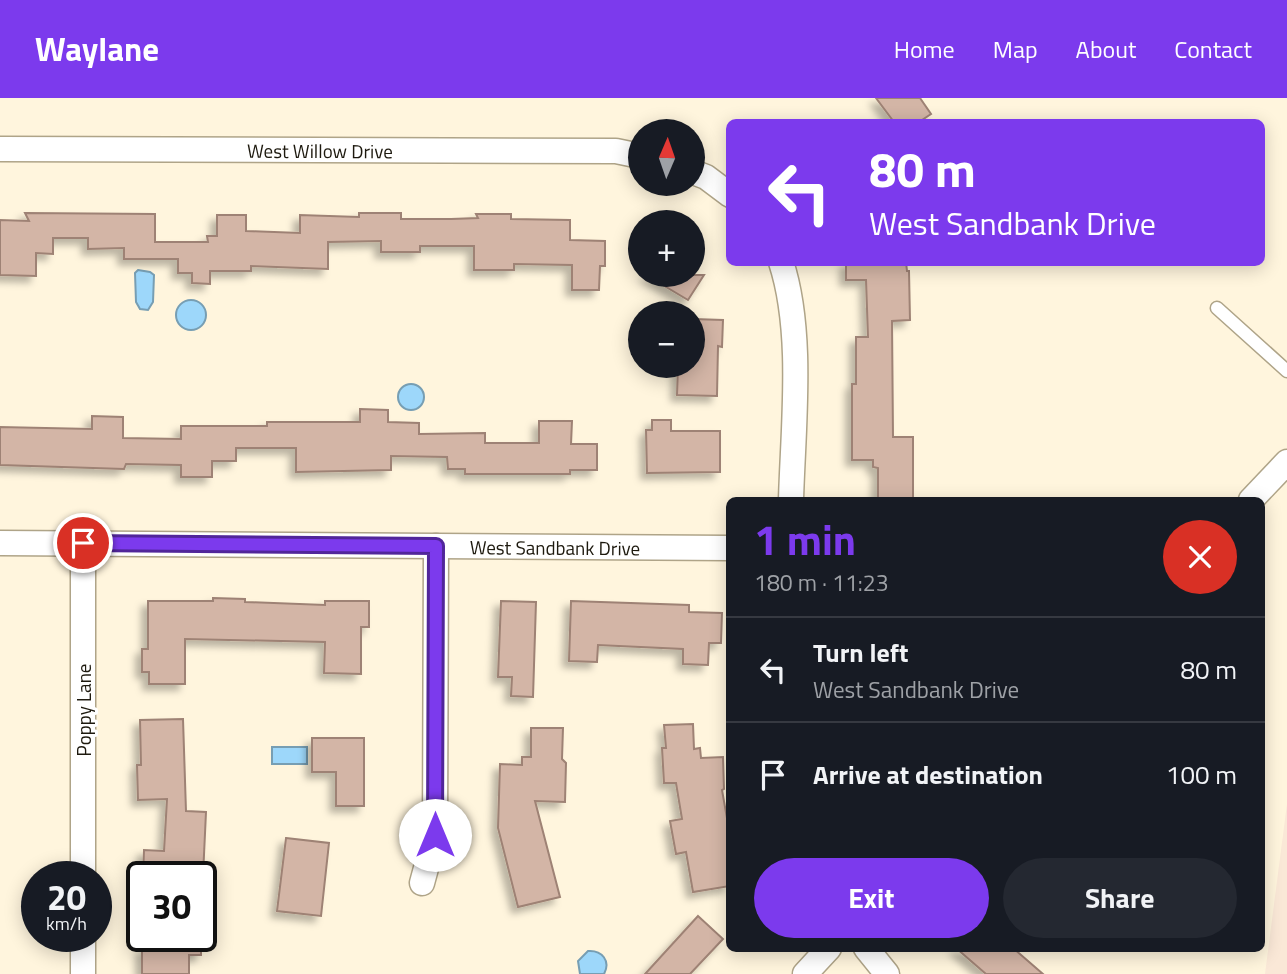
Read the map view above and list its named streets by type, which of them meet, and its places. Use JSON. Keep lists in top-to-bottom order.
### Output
{
  "streets": {
    "street": ["West Willow Drive", "West Sandbank Drive", "Poppy Lane"]
  },
  "crossings": [
    ["West Sandbank Drive", "Poppy Lane"]
  ],
  "north": "top",
  "page": {
    "header": "Waylane",
    "nav": [
      "Home",
      "Map",
      "About",
      "Contact"
    ],
    "map_buttons": ["+", "−"],
    "turn": ["80 m", "West Sandbank Drive"],
    "heading": ["1 min", "180 m · 11:23"],
    "list": [
      {
        "name": "Turn left",
        "note": "West Sandbank Drive",
        "value": "80 m"
      },
      {
        "name": "Arrive at destination",
        "value": "100 m"
      }
    ],
    "buttons": ["Exit", "Share"],
    "speed": "20 km/h",
    "limit": "30"
  }
}
